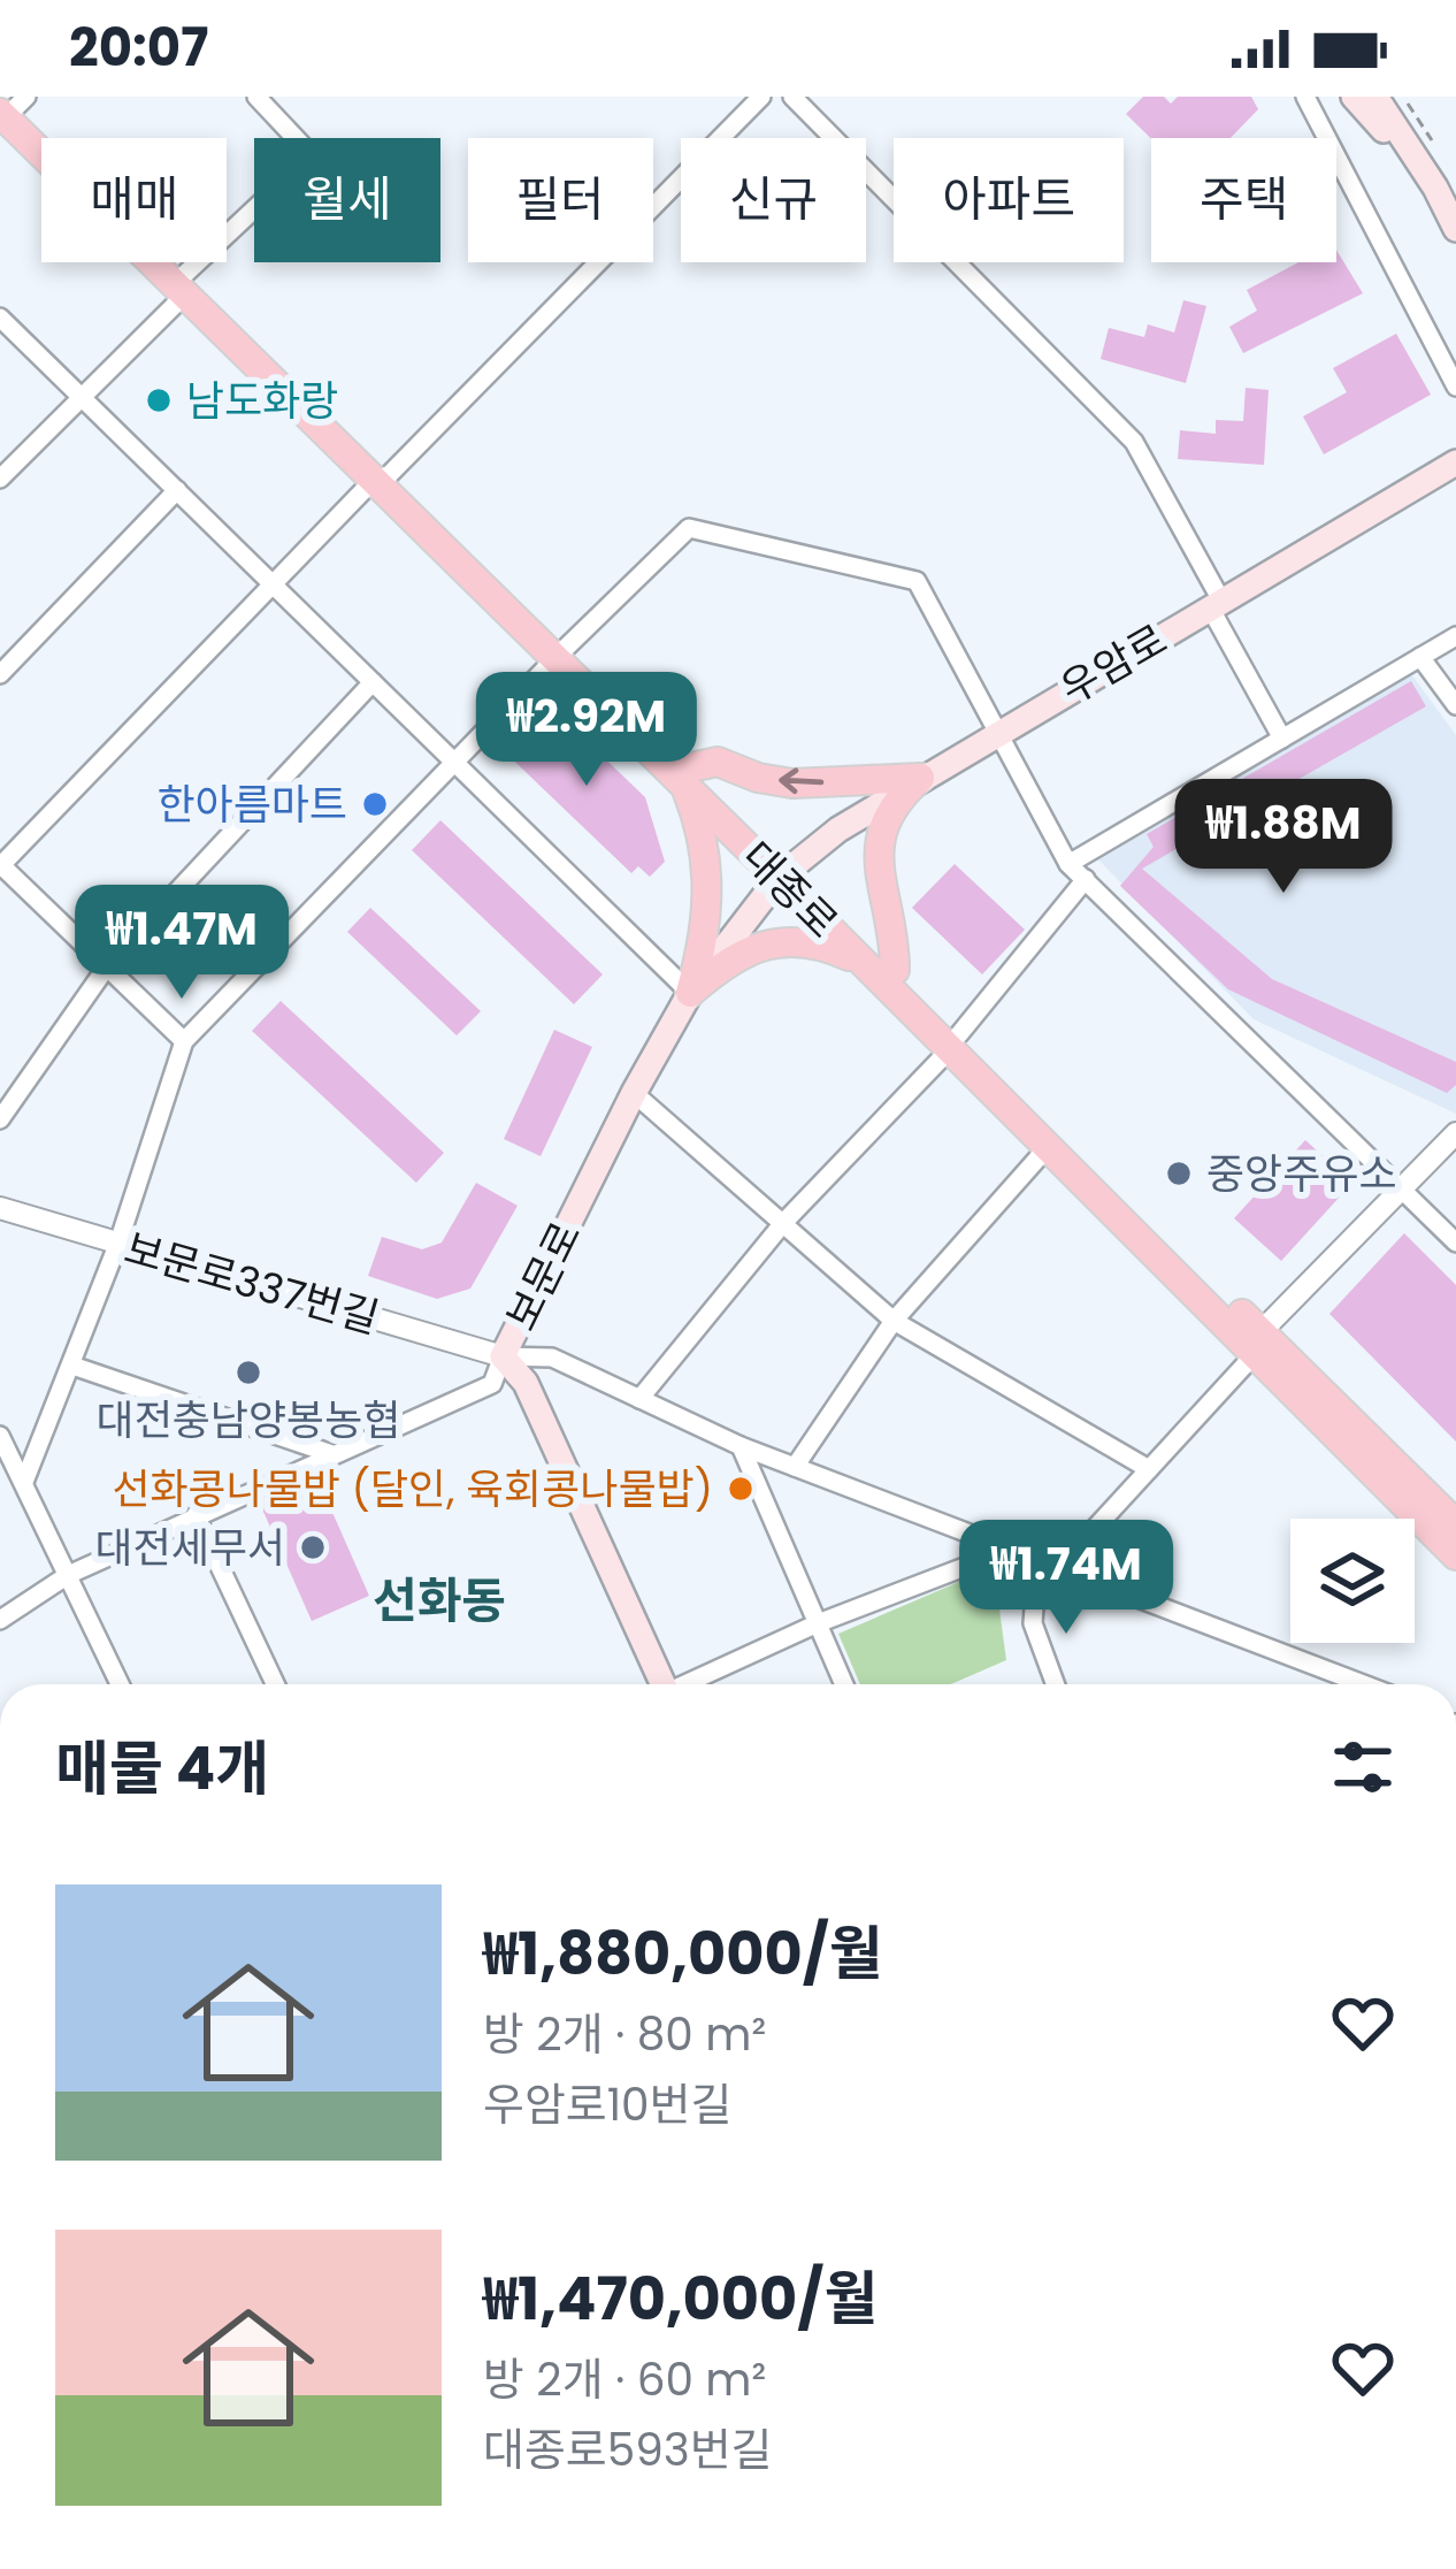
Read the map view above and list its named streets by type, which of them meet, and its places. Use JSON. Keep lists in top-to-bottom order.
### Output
{
  "streets": {
    "main road": ["우암로", "대종로", "보문로"],
    "street": ["보문로337번길"]
  },
  "crossings": [
    ["우암로", "대종로"],
    ["우암로", "보문로"],
    ["대종로", "보문로"],
    ["보문로", "보문로337번길"]
  ],
  "districts": ["선화동"],
  "places": [
    "남도화랑",
    "한아름마트",
    "중앙주유소",
    "대전충남양봉농협",
    "선화콩나물밥 (달인, 육회콩나물밥)",
    "대전세무서"
  ],
  "page": {
    "status": "20:07",
    "chip": [
      "매매",
      "월세",
      "필터",
      "신규",
      "아파트",
      "주택"
    ],
    "price": [
      "₩2.92M",
      "₩1.88M",
      "₩1.47M",
      "₩1.74M"
    ],
    "heading": "매물 4개",
    "list": [
      {
        "name": "₩1,880,000/월",
        "note": "방 2개 · 80 m² · 우암로10번길"
      },
      {
        "name": "₩1,470,000/월",
        "note": "방 2개 · 60 m² · 대종로593번길"
      }
    ]
  }
}
